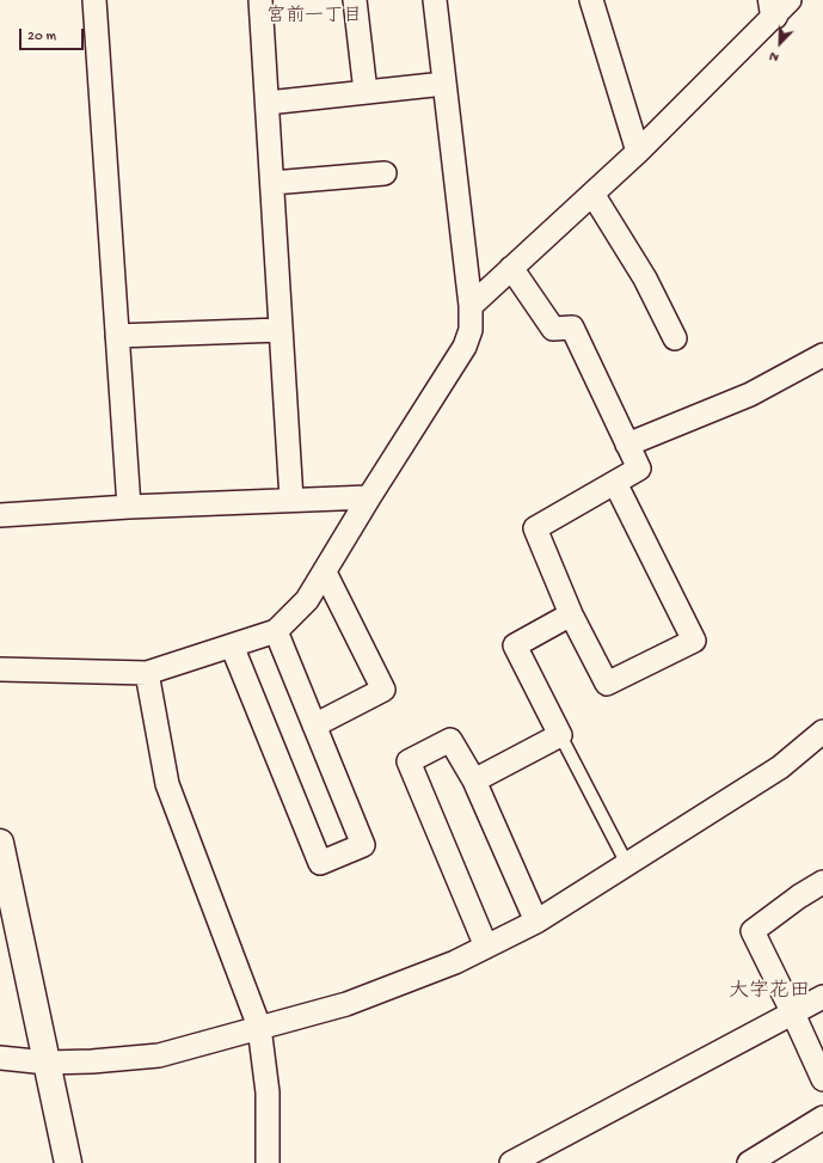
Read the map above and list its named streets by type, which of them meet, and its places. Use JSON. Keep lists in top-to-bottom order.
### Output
{
  "districts": ["宮前一丁目", "大字花田"],
  "scale_bar": "20 m",
  "north": "bottom left"
}
